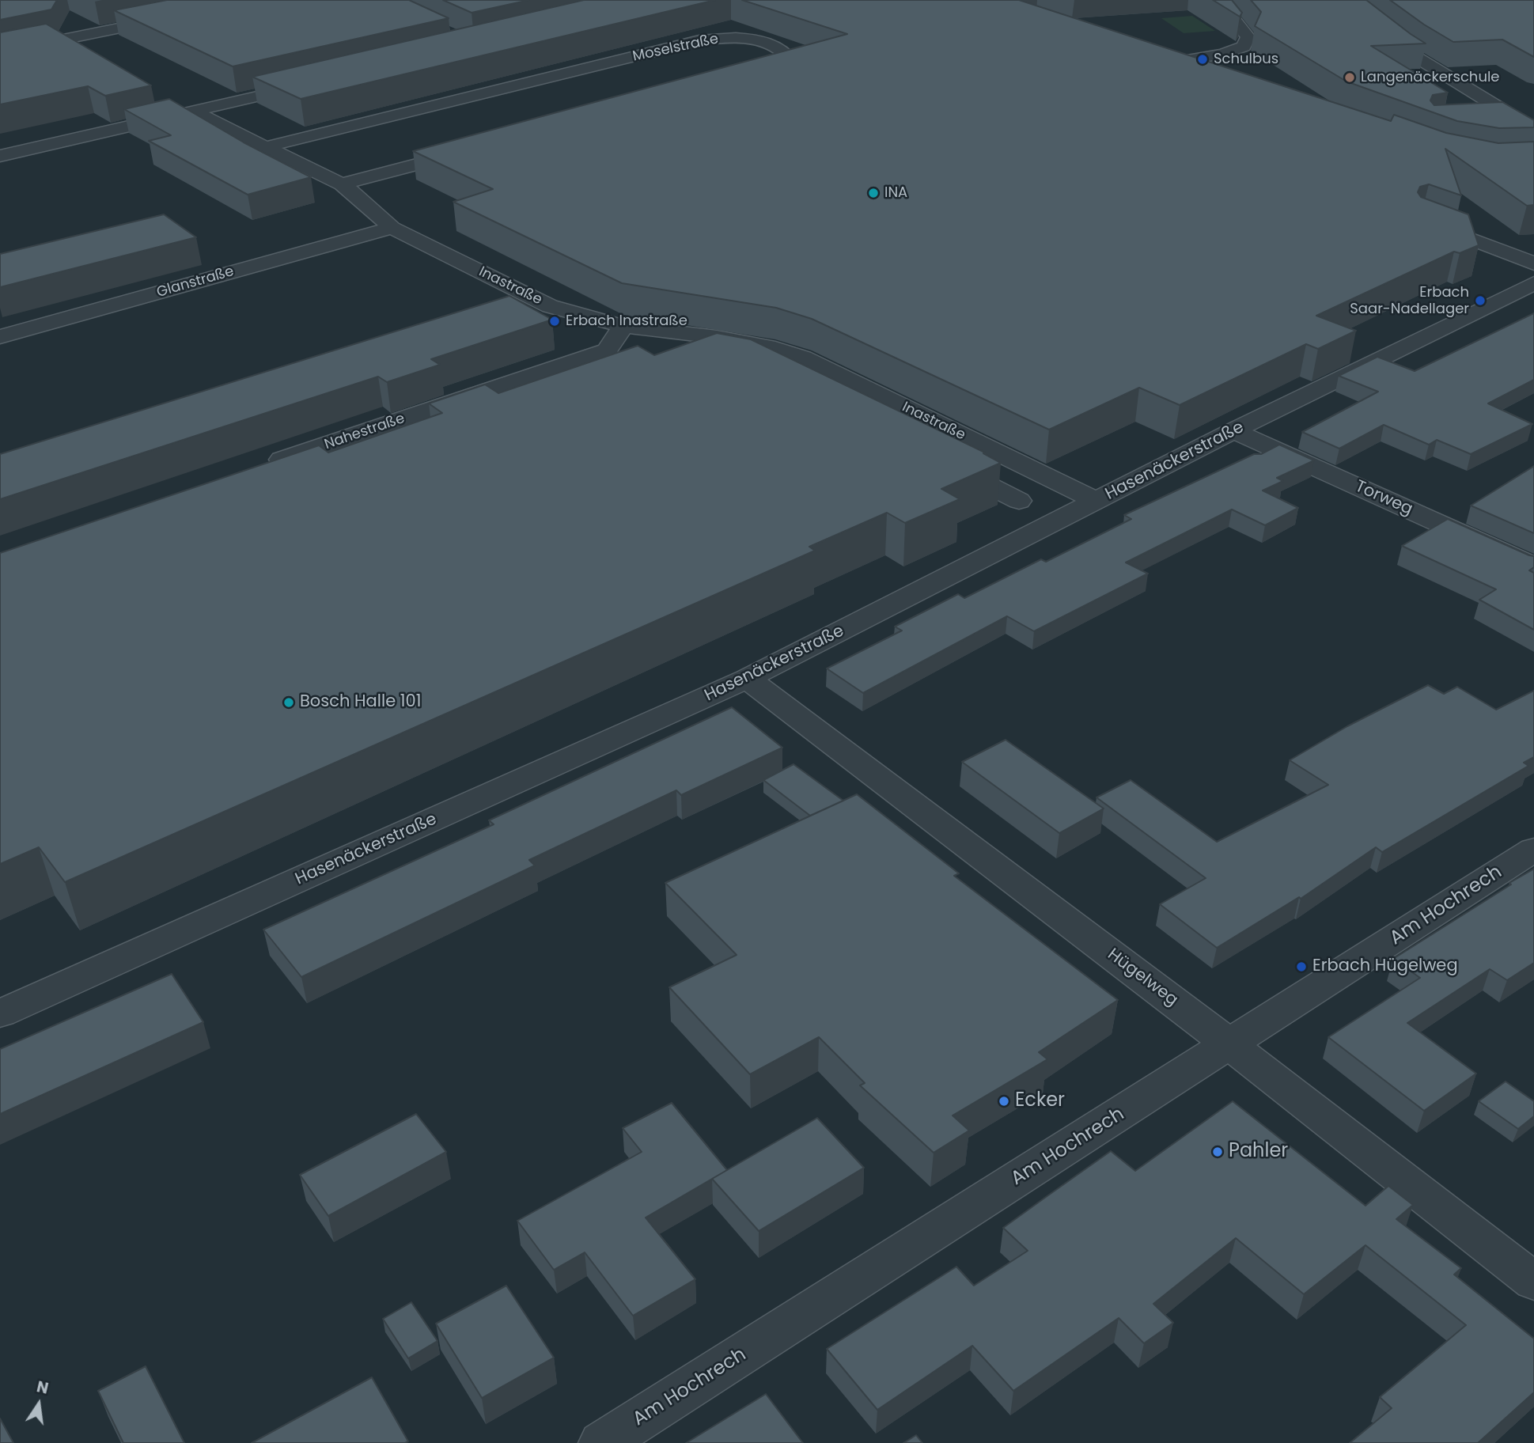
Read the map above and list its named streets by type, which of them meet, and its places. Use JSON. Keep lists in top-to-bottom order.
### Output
{
  "streets": {
    "street": [
      "Moselstraße",
      "Glanstraße",
      "Inastraße",
      "Nahestraße",
      "Hasenäckerstraße",
      "Torweg",
      "Am Hochrech",
      "Hügelweg"
    ]
  },
  "crossings": [
    ["Moselstraße", "Inastraße"],
    ["Glanstraße", "Inastraße"],
    ["Inastraße", "Nahestraße"],
    ["Inastraße", "Hasenäckerstraße"],
    ["Hasenäckerstraße", "Torweg"],
    ["Hasenäckerstraße", "Hügelweg"],
    ["Am Hochrech", "Hügelweg"]
  ],
  "places": [
    "Schulbus",
    "Langenäckerschule",
    "INA",
    "Erbach Saar-Nadellager",
    "Erbach Inastraße",
    "Bosch Halle 101",
    "Erbach Hügelweg",
    "Ecker",
    "Pahler"
  ],
  "north": "top"
}
